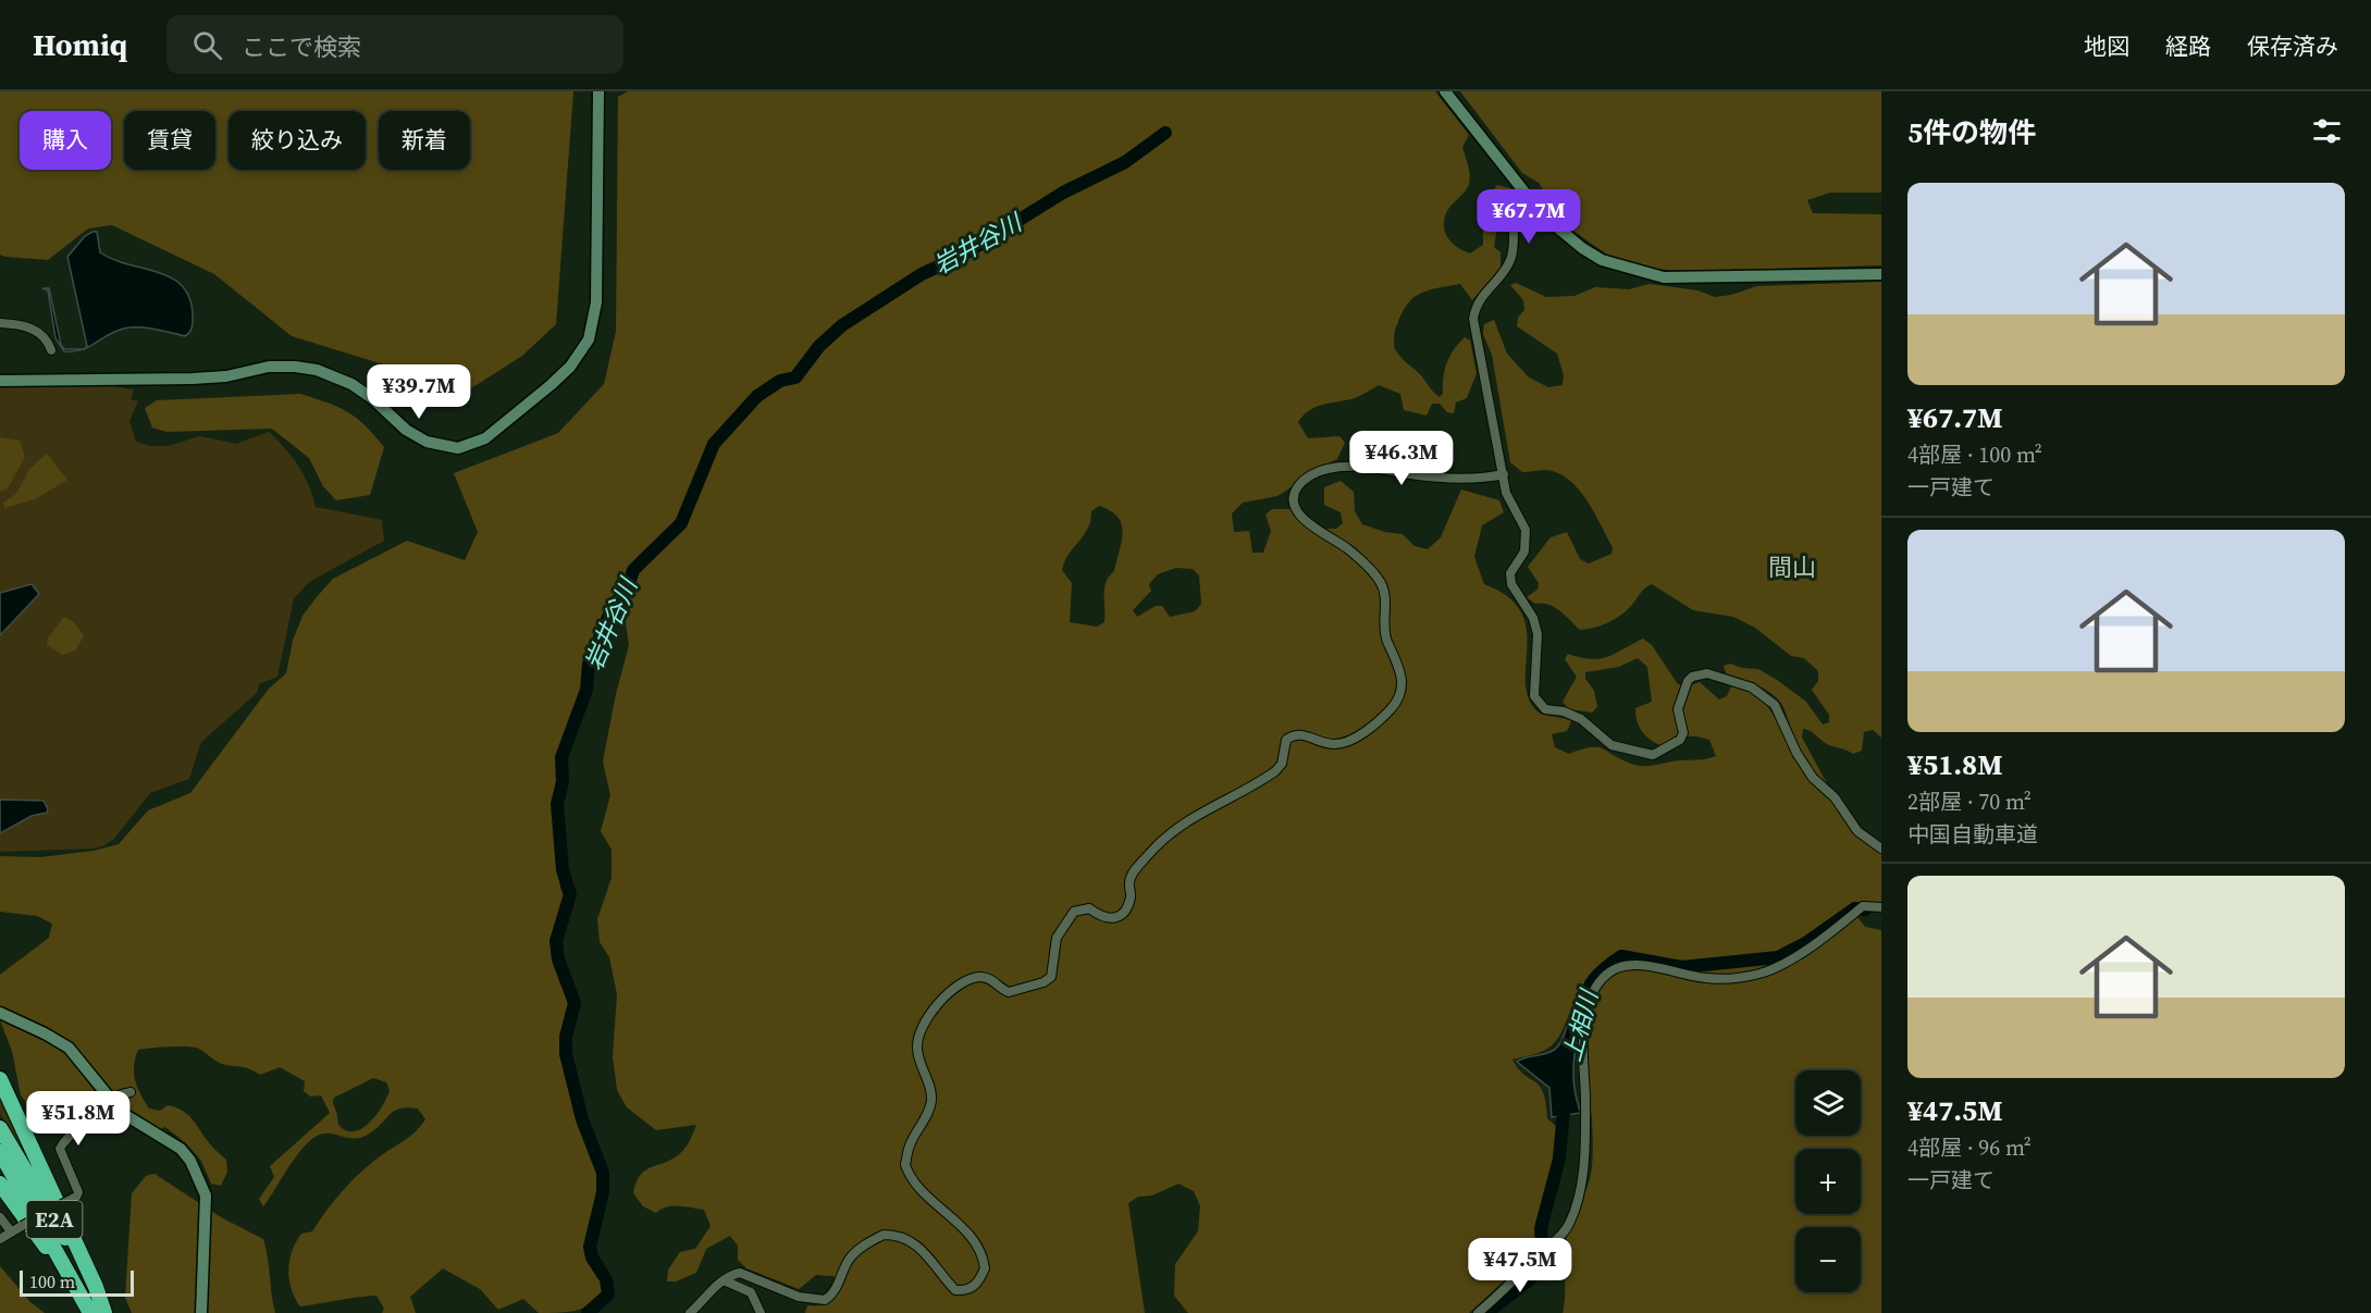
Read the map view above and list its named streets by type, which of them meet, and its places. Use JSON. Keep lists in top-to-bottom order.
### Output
{
  "streets": {
    "highway": ["E2A"]
  },
  "districts": ["間山"],
  "water": ["岩井谷川", "上相川"],
  "scale_bar": "100 m",
  "page": {
    "header": "Homiq",
    "search": "ここで検索",
    "nav": ["地図", "経路", "保存済み"],
    "heading": "5件の物件",
    "chip": [
      "購入",
      "賃貸",
      "絞り込み",
      "新着"
    ],
    "list": [
      {
        "name": "¥67.7M",
        "note": "4部屋 · 100 m² · 一戸建て"
      },
      {
        "name": "¥51.8M",
        "note": "2部屋 · 70 m² · 中国自動車道"
      },
      {
        "name": "¥47.5M",
        "note": "4部屋 · 96 m² · 一戸建て"
      }
    ],
    "price": [
      "¥67.7M",
      "¥39.7M",
      "¥46.3M",
      "¥51.8M",
      "¥47.5M"
    ],
    "map_buttons": ["+", "−"],
    "scale": "100 m"
  }
}
